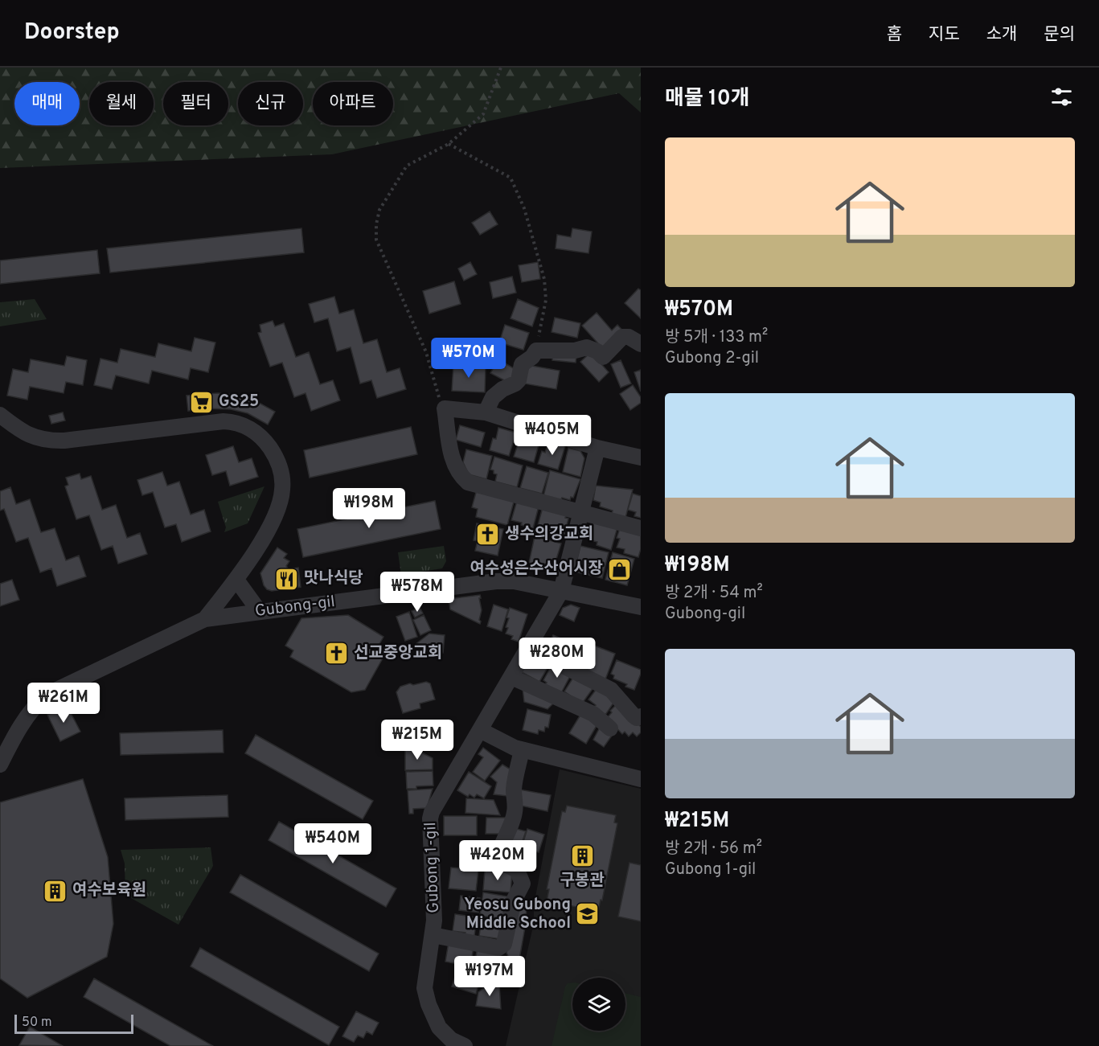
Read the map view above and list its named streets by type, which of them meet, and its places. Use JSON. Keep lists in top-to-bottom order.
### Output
{
  "streets": {
    "street": ["Gubong-gil", "Gubong 1-gil"]
  },
  "crossings": [
    ["Gubong-gil", "Gubong 1-gil"]
  ],
  "places": {
    "supermarket": ["GS25"],
    "church": ["생수의강교회", "선교중앙교회"],
    "shop": ["여수성은수산어시장"],
    "restaurant": ["맛나식당"],
    "building": ["구봉관", "여수보육원"],
    "school or university": ["Yeosu Gubong Middle School"]
  },
  "scale_bar": "50 m",
  "page": {
    "header": "Doorstep",
    "nav": [
      "홈",
      "지도",
      "소개",
      "문의"
    ],
    "heading": "매물 10개",
    "chip": [
      "매매",
      "월세",
      "필터",
      "신규",
      "아파트"
    ],
    "list": [
      {
        "name": "₩570M",
        "note": "방 5개 · 133 m² · Gubong 2-gil"
      },
      {
        "name": "₩198M",
        "note": "방 2개 · 54 m² · Gubong-gil"
      },
      {
        "name": "₩215M",
        "note": "방 2개 · 56 m² · Gubong 1-gil"
      }
    ],
    "price": [
      "₩570M",
      "₩405M",
      "₩198M",
      "₩578M",
      "₩280M",
      "₩261M",
      "₩215M",
      "₩540M",
      "₩420M",
      "₩197M"
    ],
    "scale": "50 m"
  }
}
